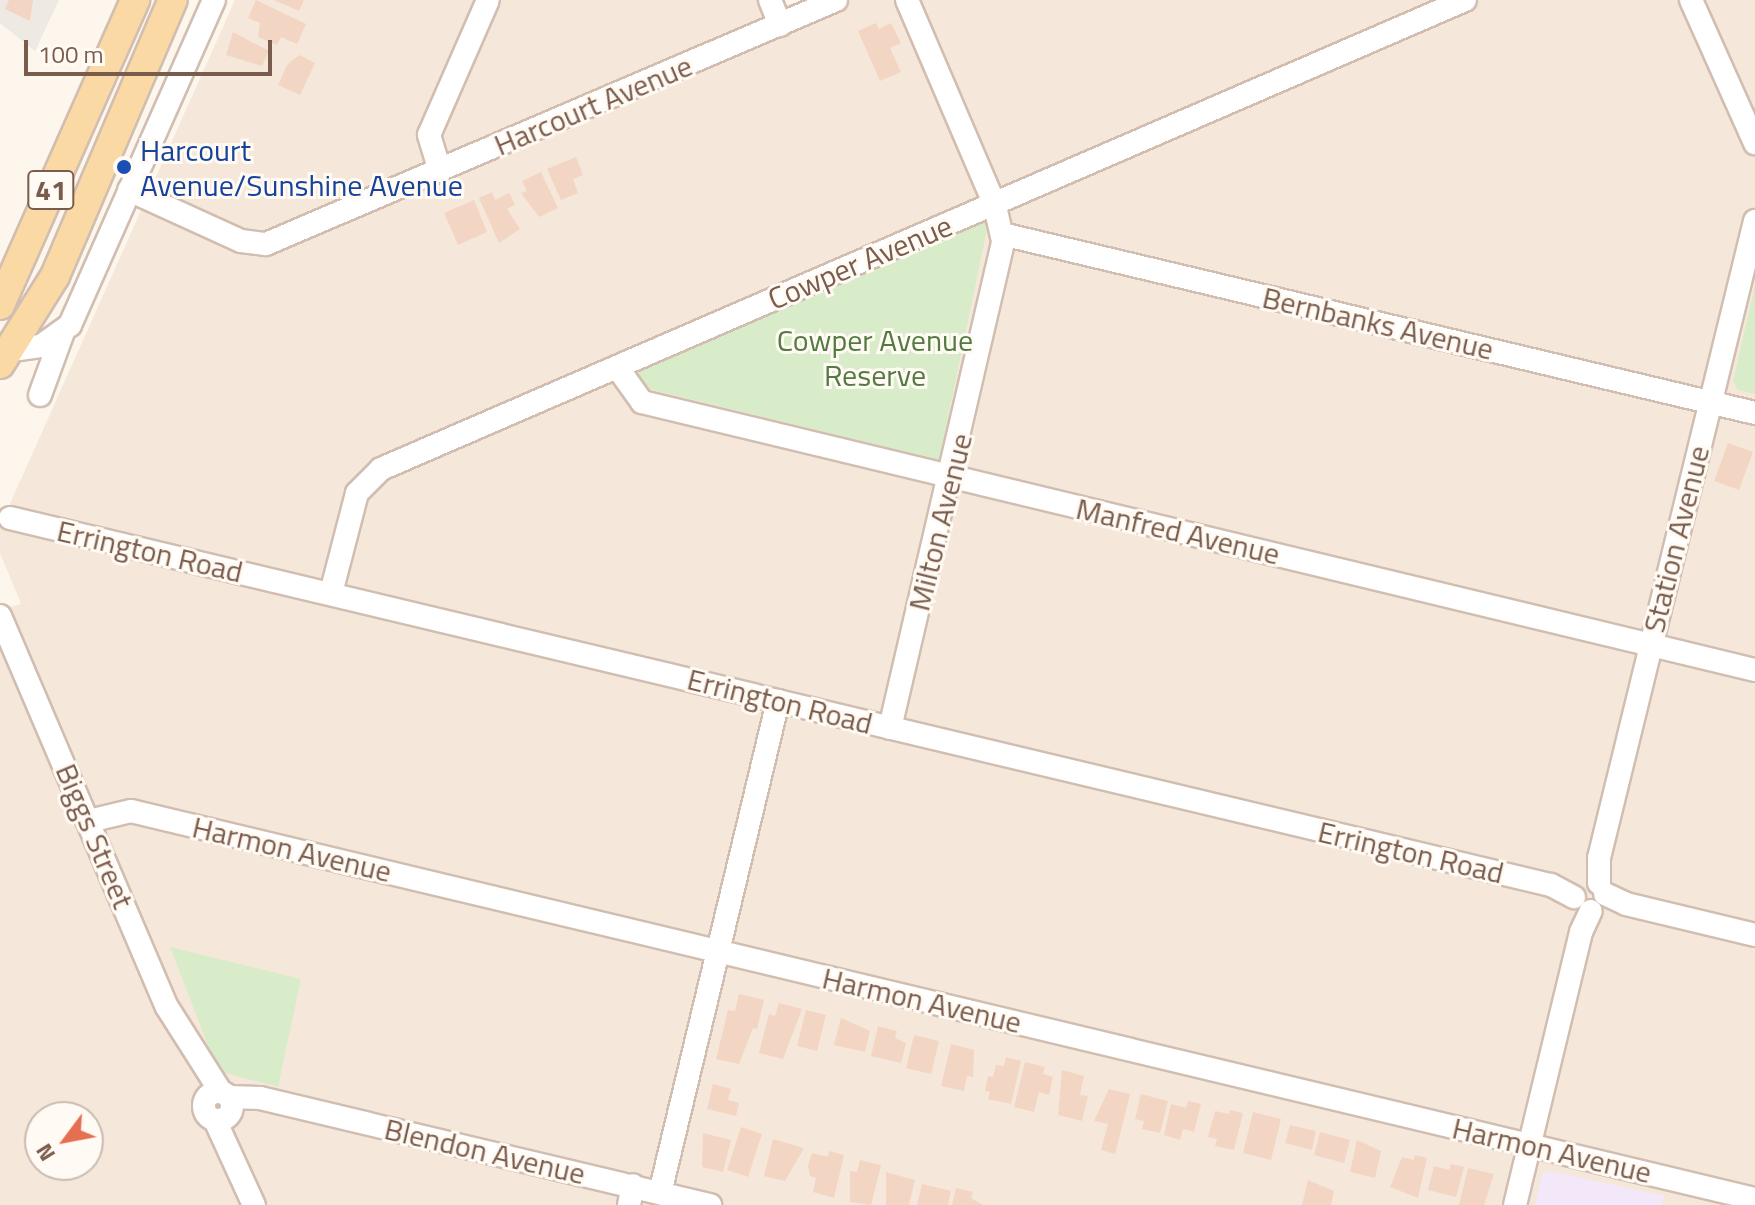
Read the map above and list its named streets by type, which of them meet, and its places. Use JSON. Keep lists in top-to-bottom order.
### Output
{
  "streets": {
    "main road": ["41"],
    "street": [
      "Harcourt Avenue",
      "Cowper Avenue",
      "Bernbanks Avenue",
      "Milton Avenue",
      "Manfred Avenue",
      "Station Avenue",
      "Errington Road",
      "Biggs Street",
      "Harmon Avenue",
      "Blendon Avenue"
    ]
  },
  "crossings": [
    ["Cowper Avenue", "Milton Avenue"],
    ["Cowper Avenue", "Manfred Avenue"],
    ["Cowper Avenue", "Errington Road"],
    ["Bernbanks Avenue", "Milton Avenue"],
    ["Bernbanks Avenue", "Station Avenue"],
    ["Milton Avenue", "Manfred Avenue"],
    ["Milton Avenue", "Errington Road"],
    ["Manfred Avenue", "Station Avenue"],
    ["Station Avenue", "Errington Road"],
    ["Station Avenue", "Harmon Avenue"],
    ["Biggs Street", "Harmon Avenue"],
    ["Biggs Street", "Blendon Avenue"]
  ],
  "parks": ["Cowper Avenue Reserve"],
  "places": ["Harcourt Avenue/Sunshine Avenue"],
  "scale_bar": "100 m",
  "north": "bottom left"
}
